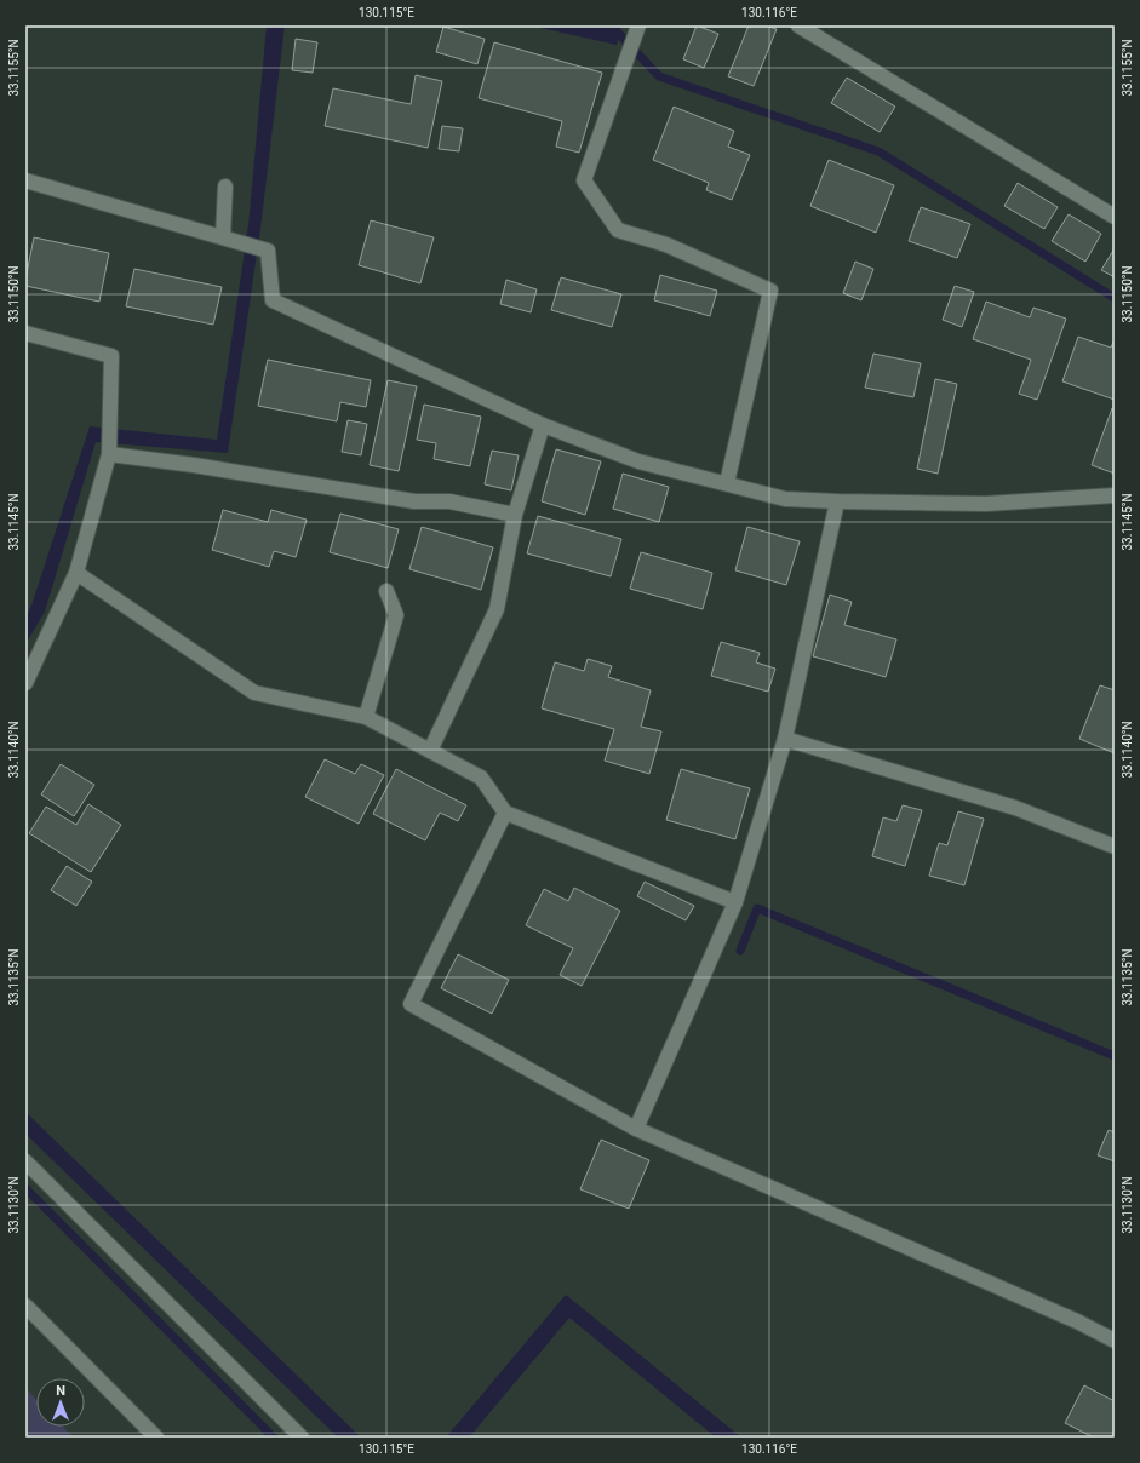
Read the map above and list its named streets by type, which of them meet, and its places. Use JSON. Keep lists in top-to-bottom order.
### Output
{
  "north": "top",
  "coordinates": [
    "130.115°E",
    "130.116°E",
    "33.1155°N",
    "33.1150°N",
    "33.1145°N",
    "33.1140°N",
    "33.1135°N",
    "33.1130°N"
  ]
}
